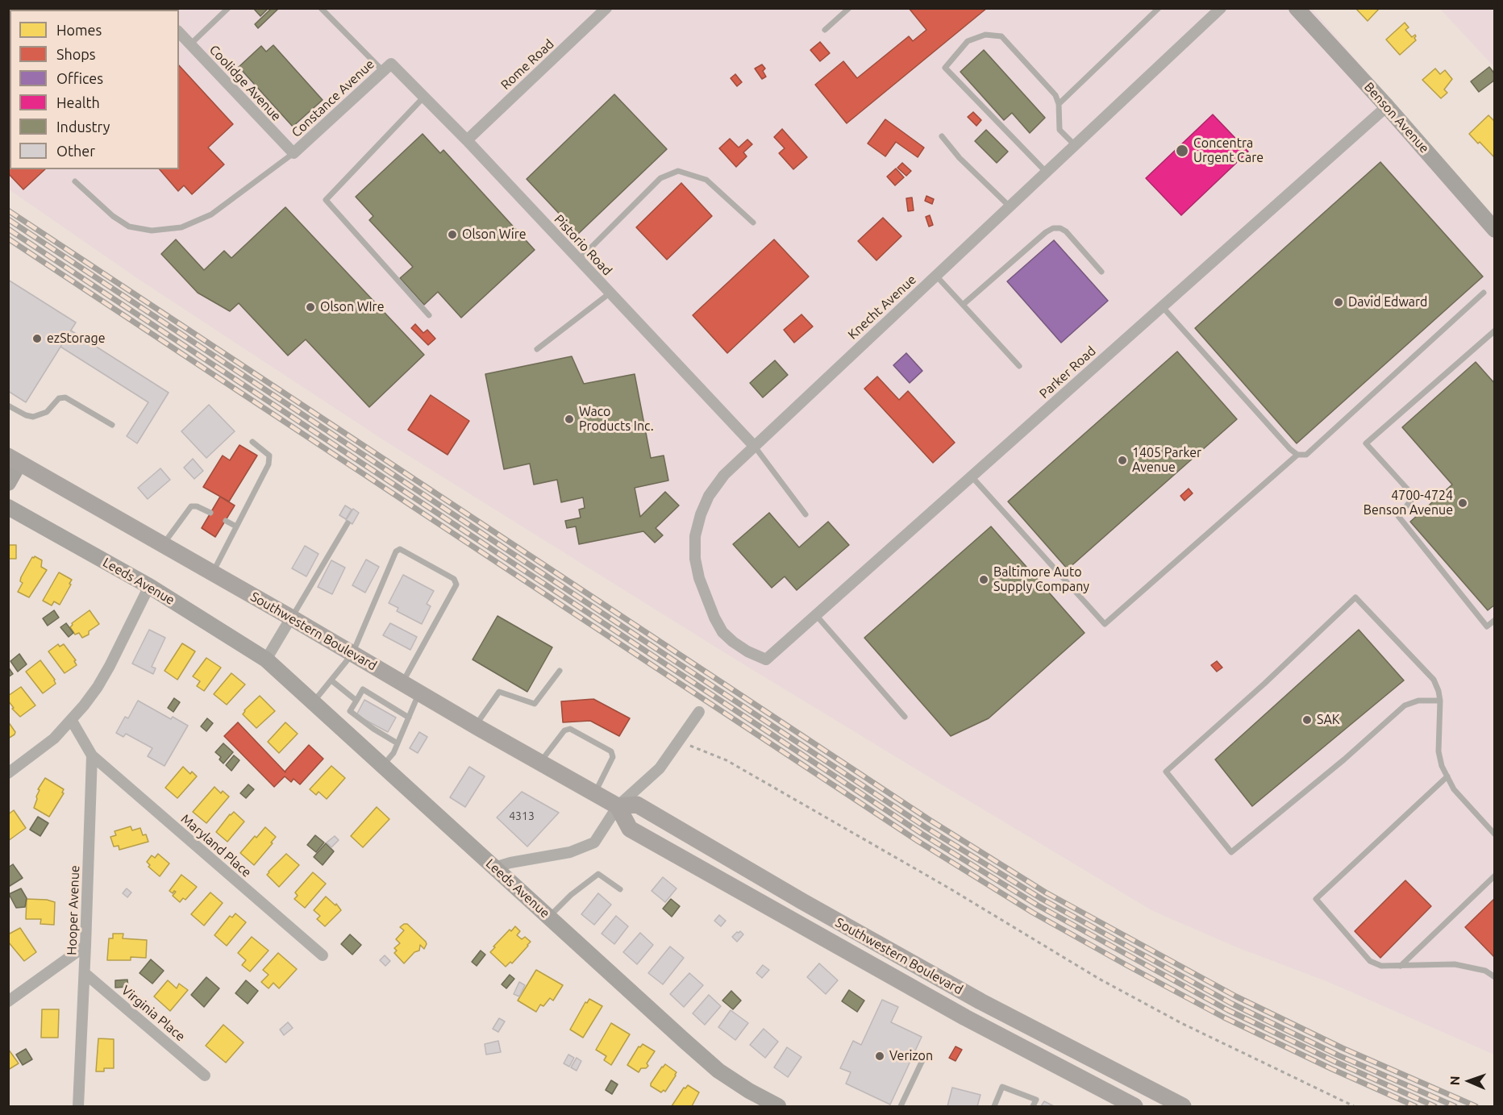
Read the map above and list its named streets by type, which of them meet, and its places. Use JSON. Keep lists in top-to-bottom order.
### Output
{
  "streets": {
    "main road": ["Southwestern Boulevard"],
    "street": [
      "Rome Road",
      "Coolidge Avenue",
      "Constance Avenue",
      "Benson Avenue",
      "Pistorio Road",
      "Knecht Avenue",
      "Parker Road",
      "Leeds Avenue",
      "Maryland Place",
      "Hooper Avenue",
      "Virginia Place"
    ]
  },
  "crossings": [
    ["Rome Road", "Pistorio Road"],
    ["Coolidge Avenue", "Constance Avenue"],
    ["Constance Avenue", "Pistorio Road"],
    ["Benson Avenue", "Parker Road"],
    ["Pistorio Road", "Knecht Avenue"],
    ["Knecht Avenue", "Parker Road"],
    ["Maryland Place", "Hooper Avenue"],
    ["Hooper Avenue", "Virginia Place"]
  ],
  "places": [
    "Concentra Urgent Care",
    "Olson Wire",
    "David Edward",
    "Olson WIre",
    "ezStorage",
    "Waco Products Inc.",
    "1405 Parker Avenue",
    "4700-4724 Benson Avenue",
    "Baltimore Auto Supply Company",
    "SAK",
    "Verizon"
  ],
  "house_numbers": ["4313"],
  "legend": [
    "Homes",
    "Shops",
    "Offices",
    "Health",
    "Industry",
    "Other"
  ],
  "north": "left"
}
